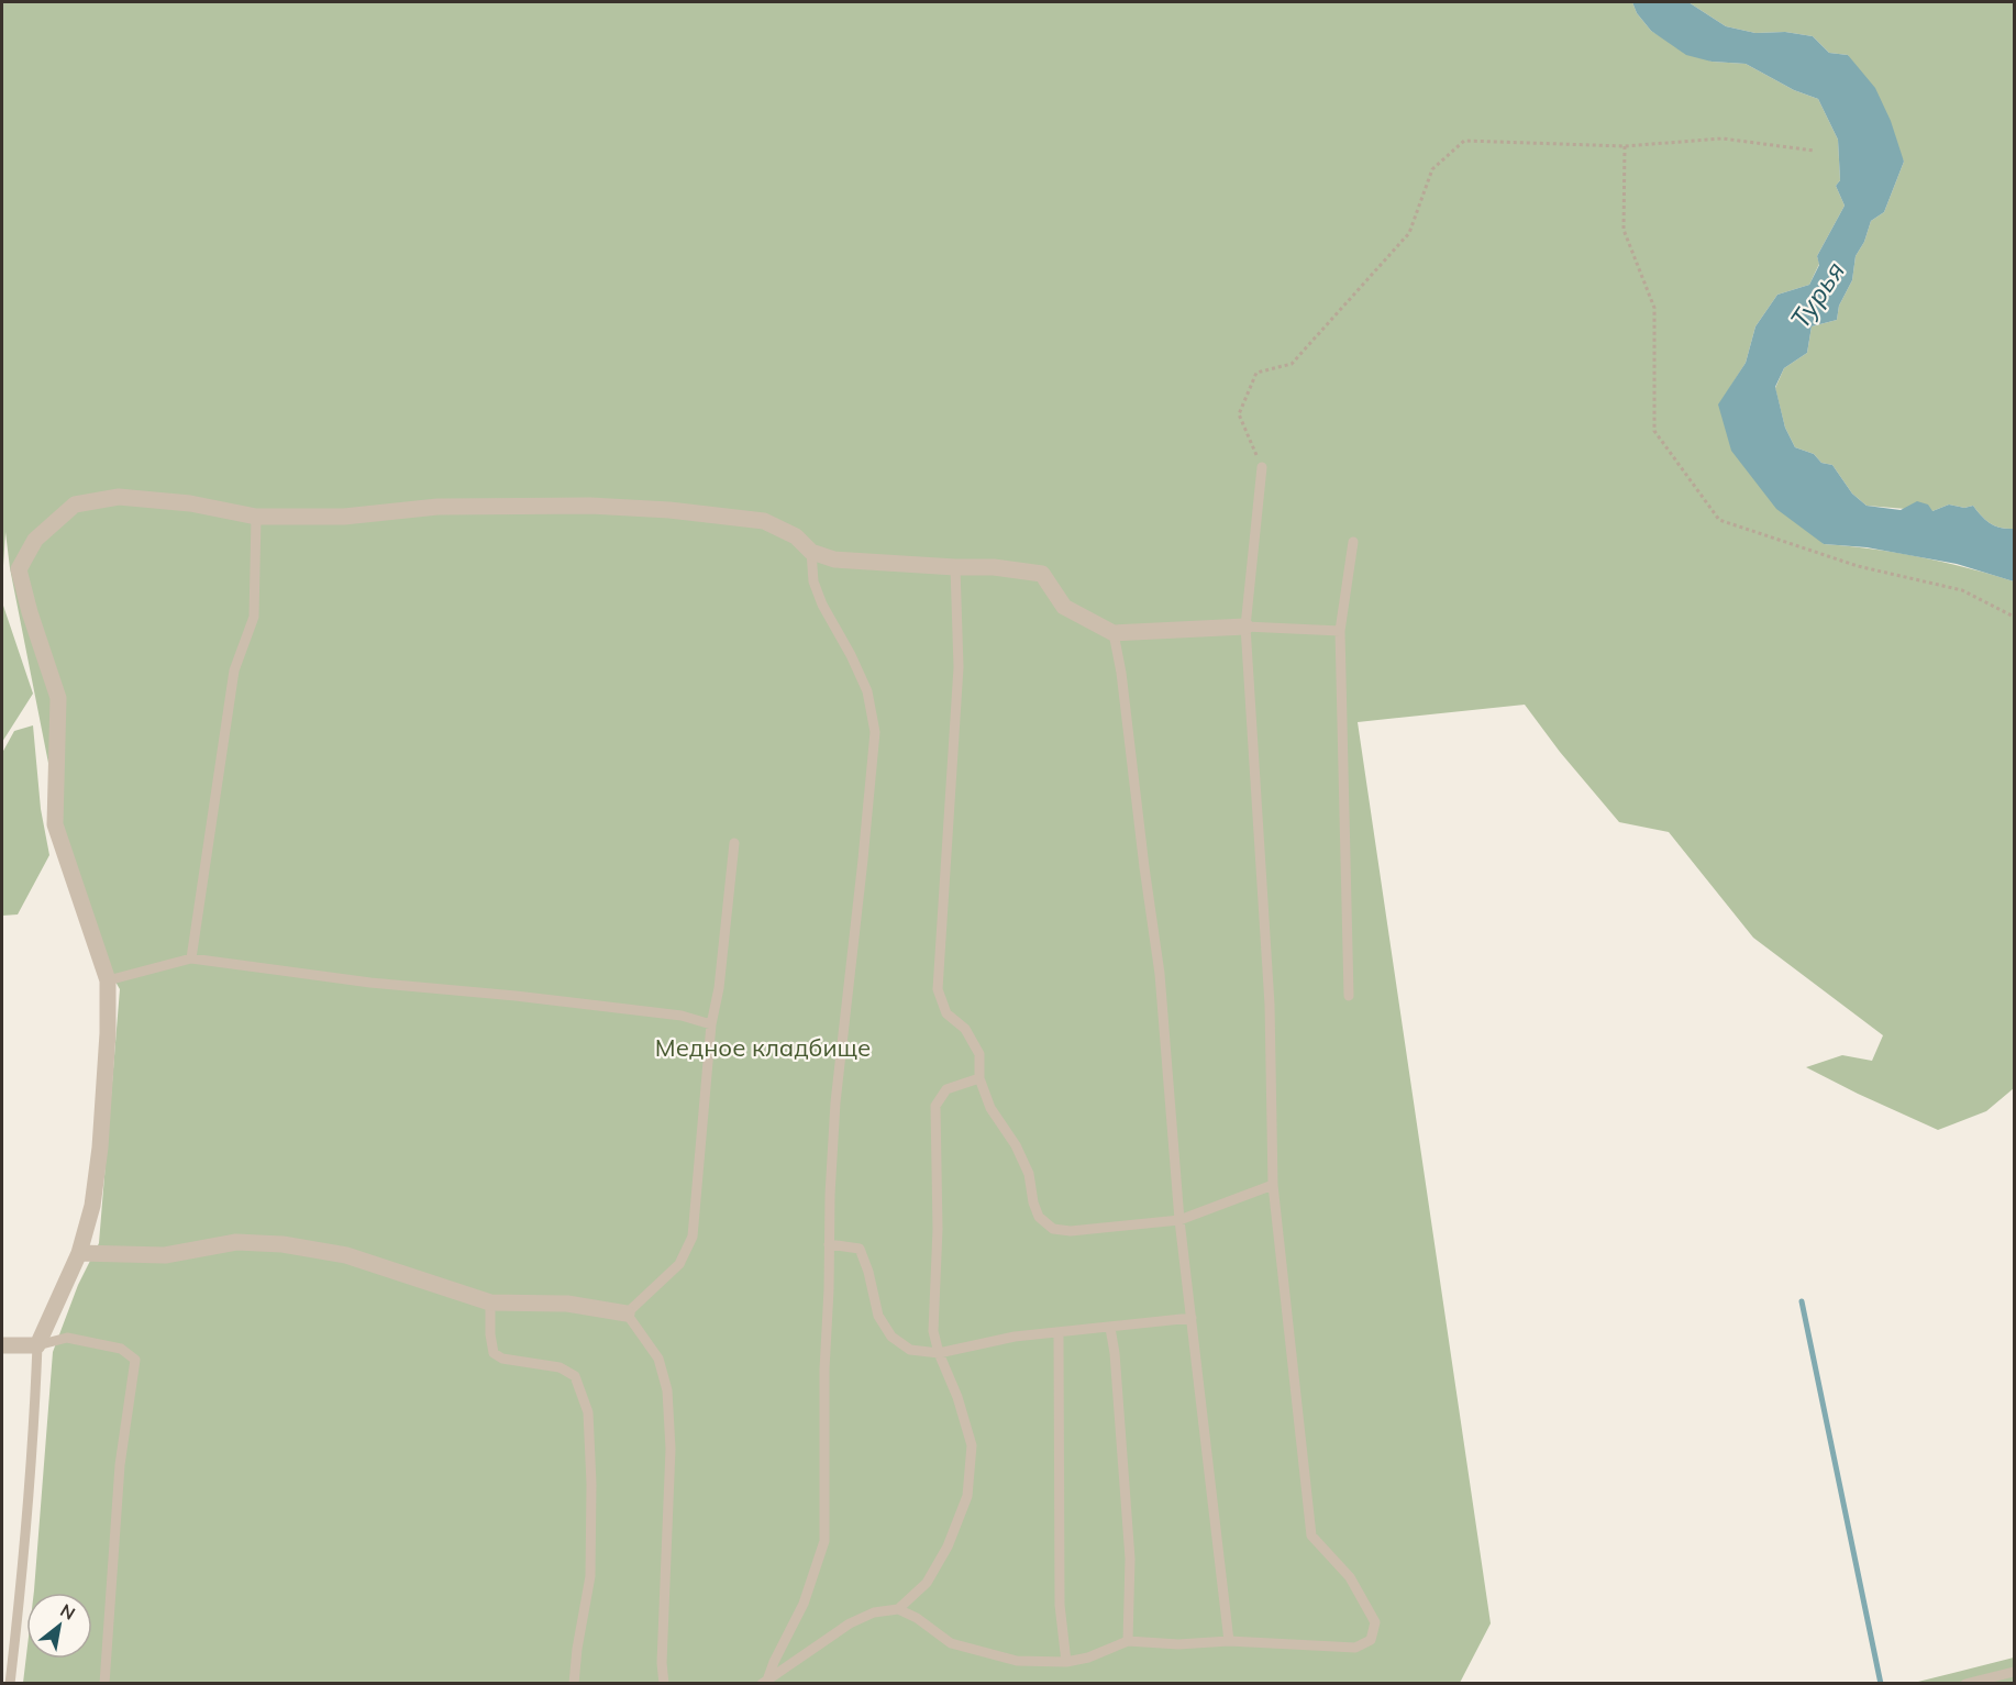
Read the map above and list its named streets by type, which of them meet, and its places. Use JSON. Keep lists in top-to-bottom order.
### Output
{
  "water": ["Турья"],
  "parks": ["Медное кладбище"],
  "north": "top right"
}
